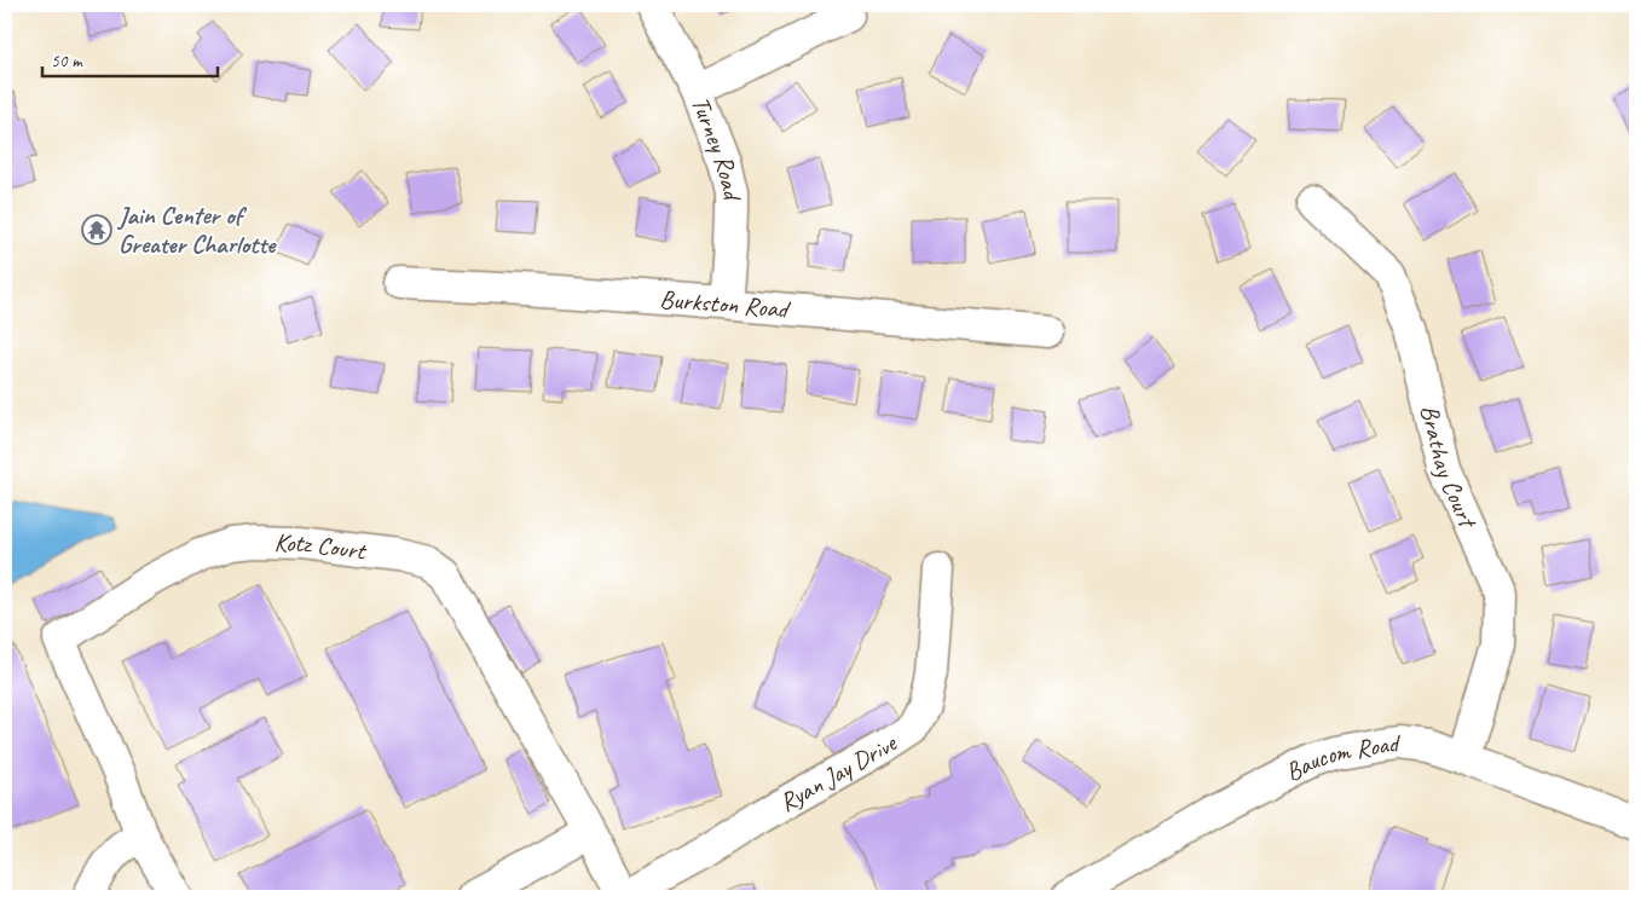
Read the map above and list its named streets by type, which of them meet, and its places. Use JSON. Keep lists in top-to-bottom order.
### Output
{
  "streets": {
    "street": [
      "Turney Road",
      "Burkston Road",
      "Brathay Court",
      "Kotz Court",
      "Baucom Road",
      "Ryan Jay Drive"
    ]
  },
  "crossings": [
    ["Turney Road", "Burkston Road"],
    ["Brathay Court", "Baucom Road"],
    ["Kotz Court", "Ryan Jay Drive"]
  ],
  "places": {
    "temple": ["Jain Center of Greater Charlotte"]
  },
  "scale_bar": "50 m"
}
